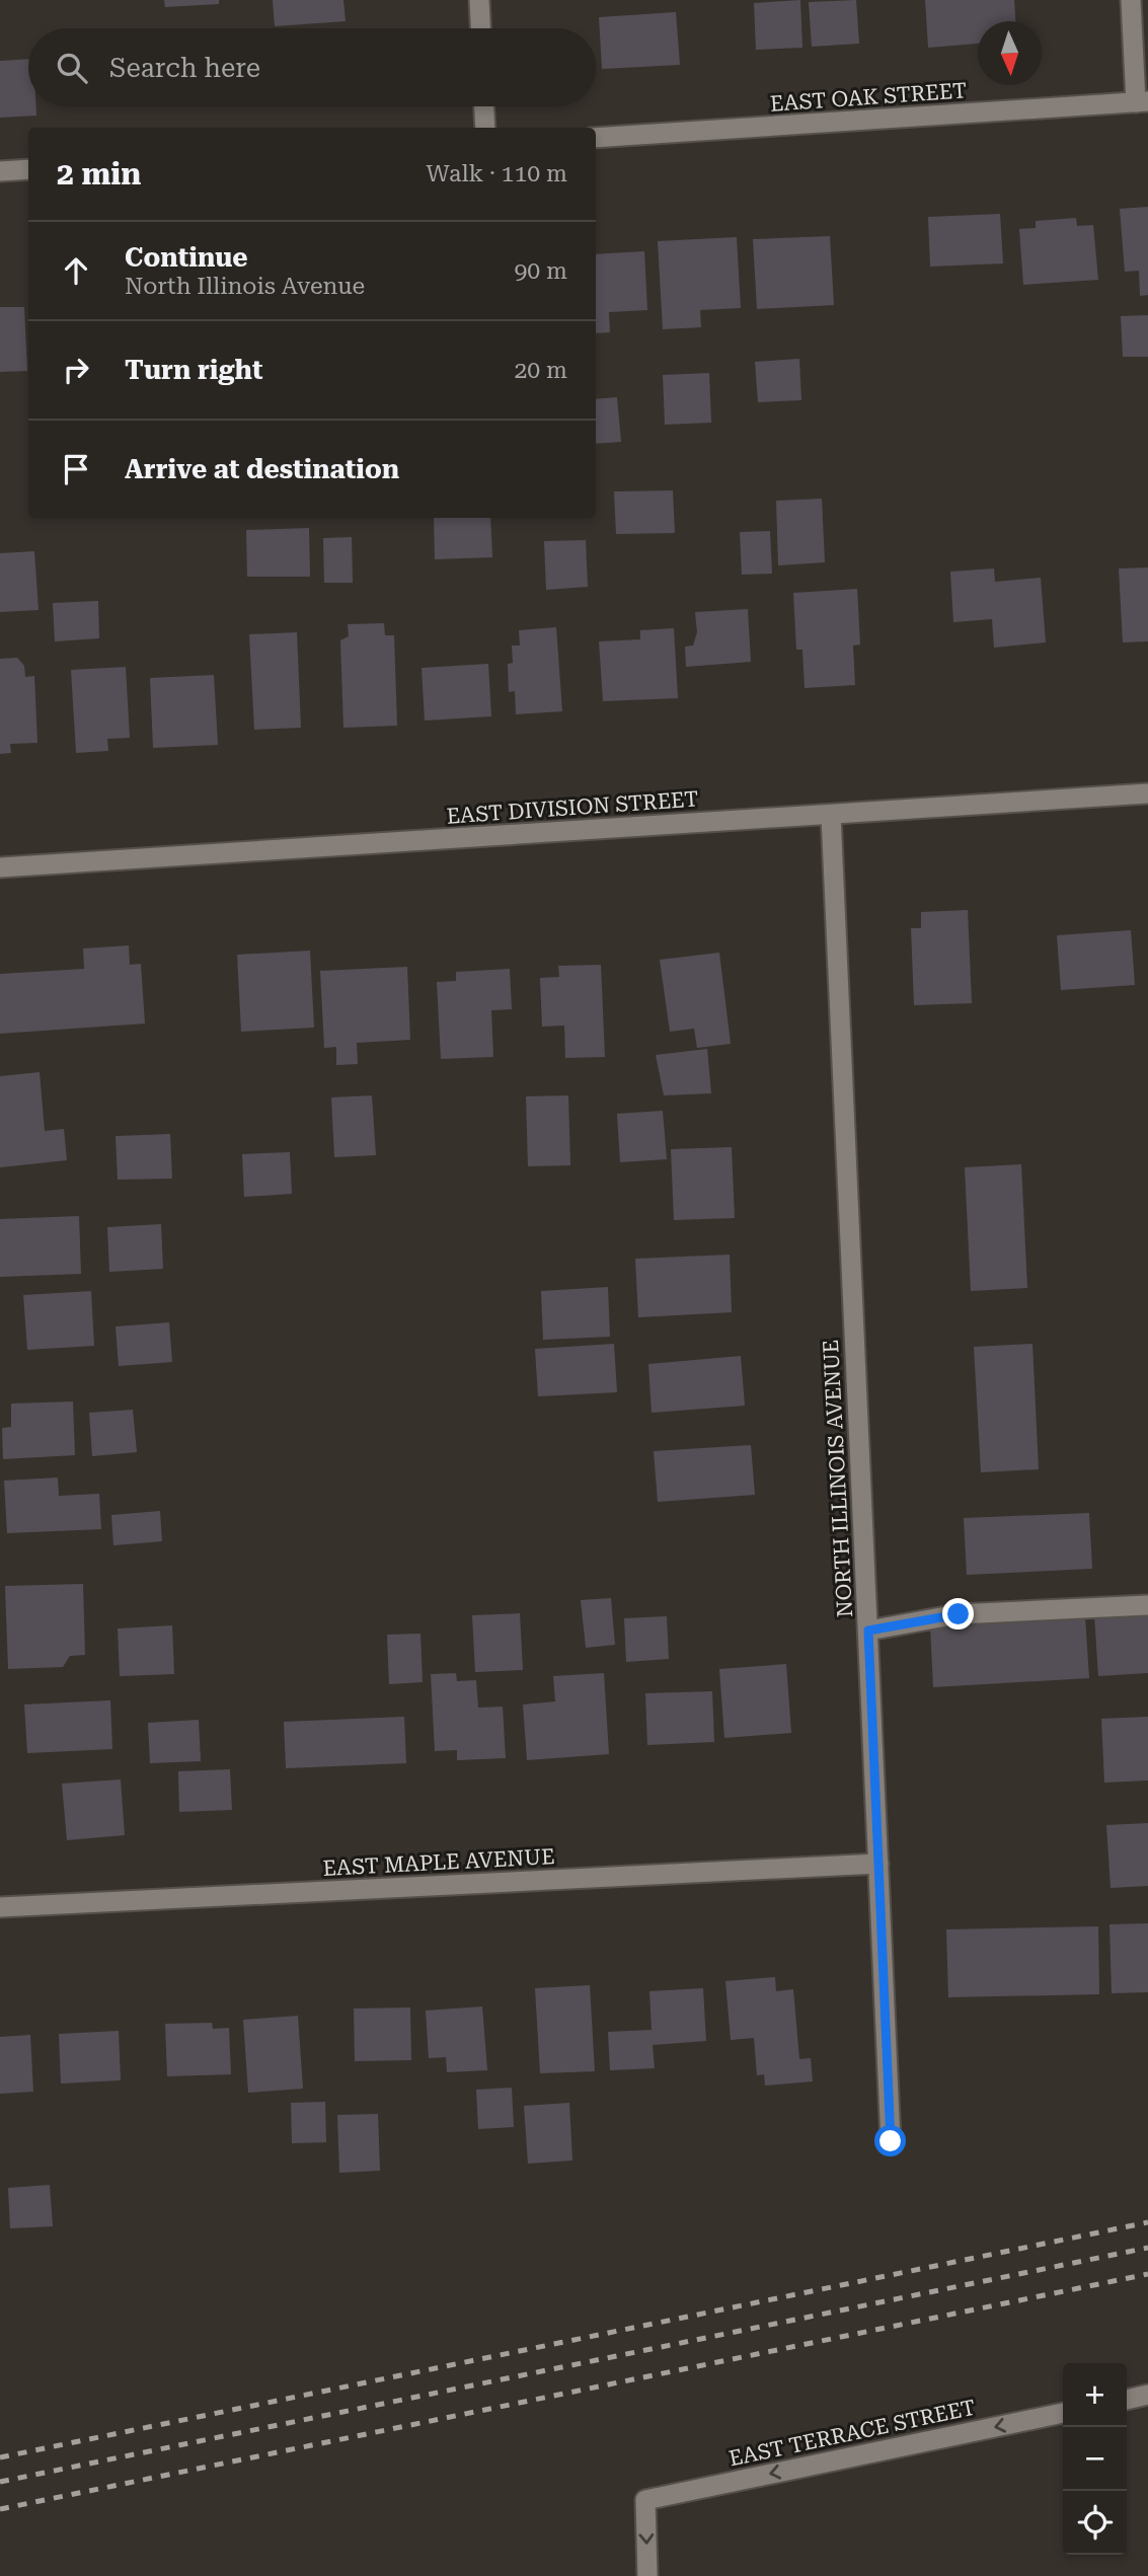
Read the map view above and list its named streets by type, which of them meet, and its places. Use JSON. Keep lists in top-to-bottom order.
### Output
{
  "streets": {
    "street": [
      "EAST OAK STREET",
      "EAST DIVISION STREET",
      "NORTH ILLINOIS AVENUE",
      "EAST MAPLE AVENUE",
      "EAST TERRACE STREET"
    ]
  },
  "crossings": [
    ["EAST DIVISION STREET", "NORTH ILLINOIS AVENUE"],
    ["NORTH ILLINOIS AVENUE", "EAST MAPLE AVENUE"]
  ],
  "one_way": ["EAST TERRACE STREET"],
  "north": "bottom",
  "page": {
    "search": "Search here",
    "heading": ["2 min", "Walk · 110 m"],
    "list": [
      ["Continue", "North Illinois Avenue", "90 m"],
      ["Turn right", "20 m"],
      "Arrive at destination"
    ],
    "map_buttons": ["+", "−"]
  }
}
